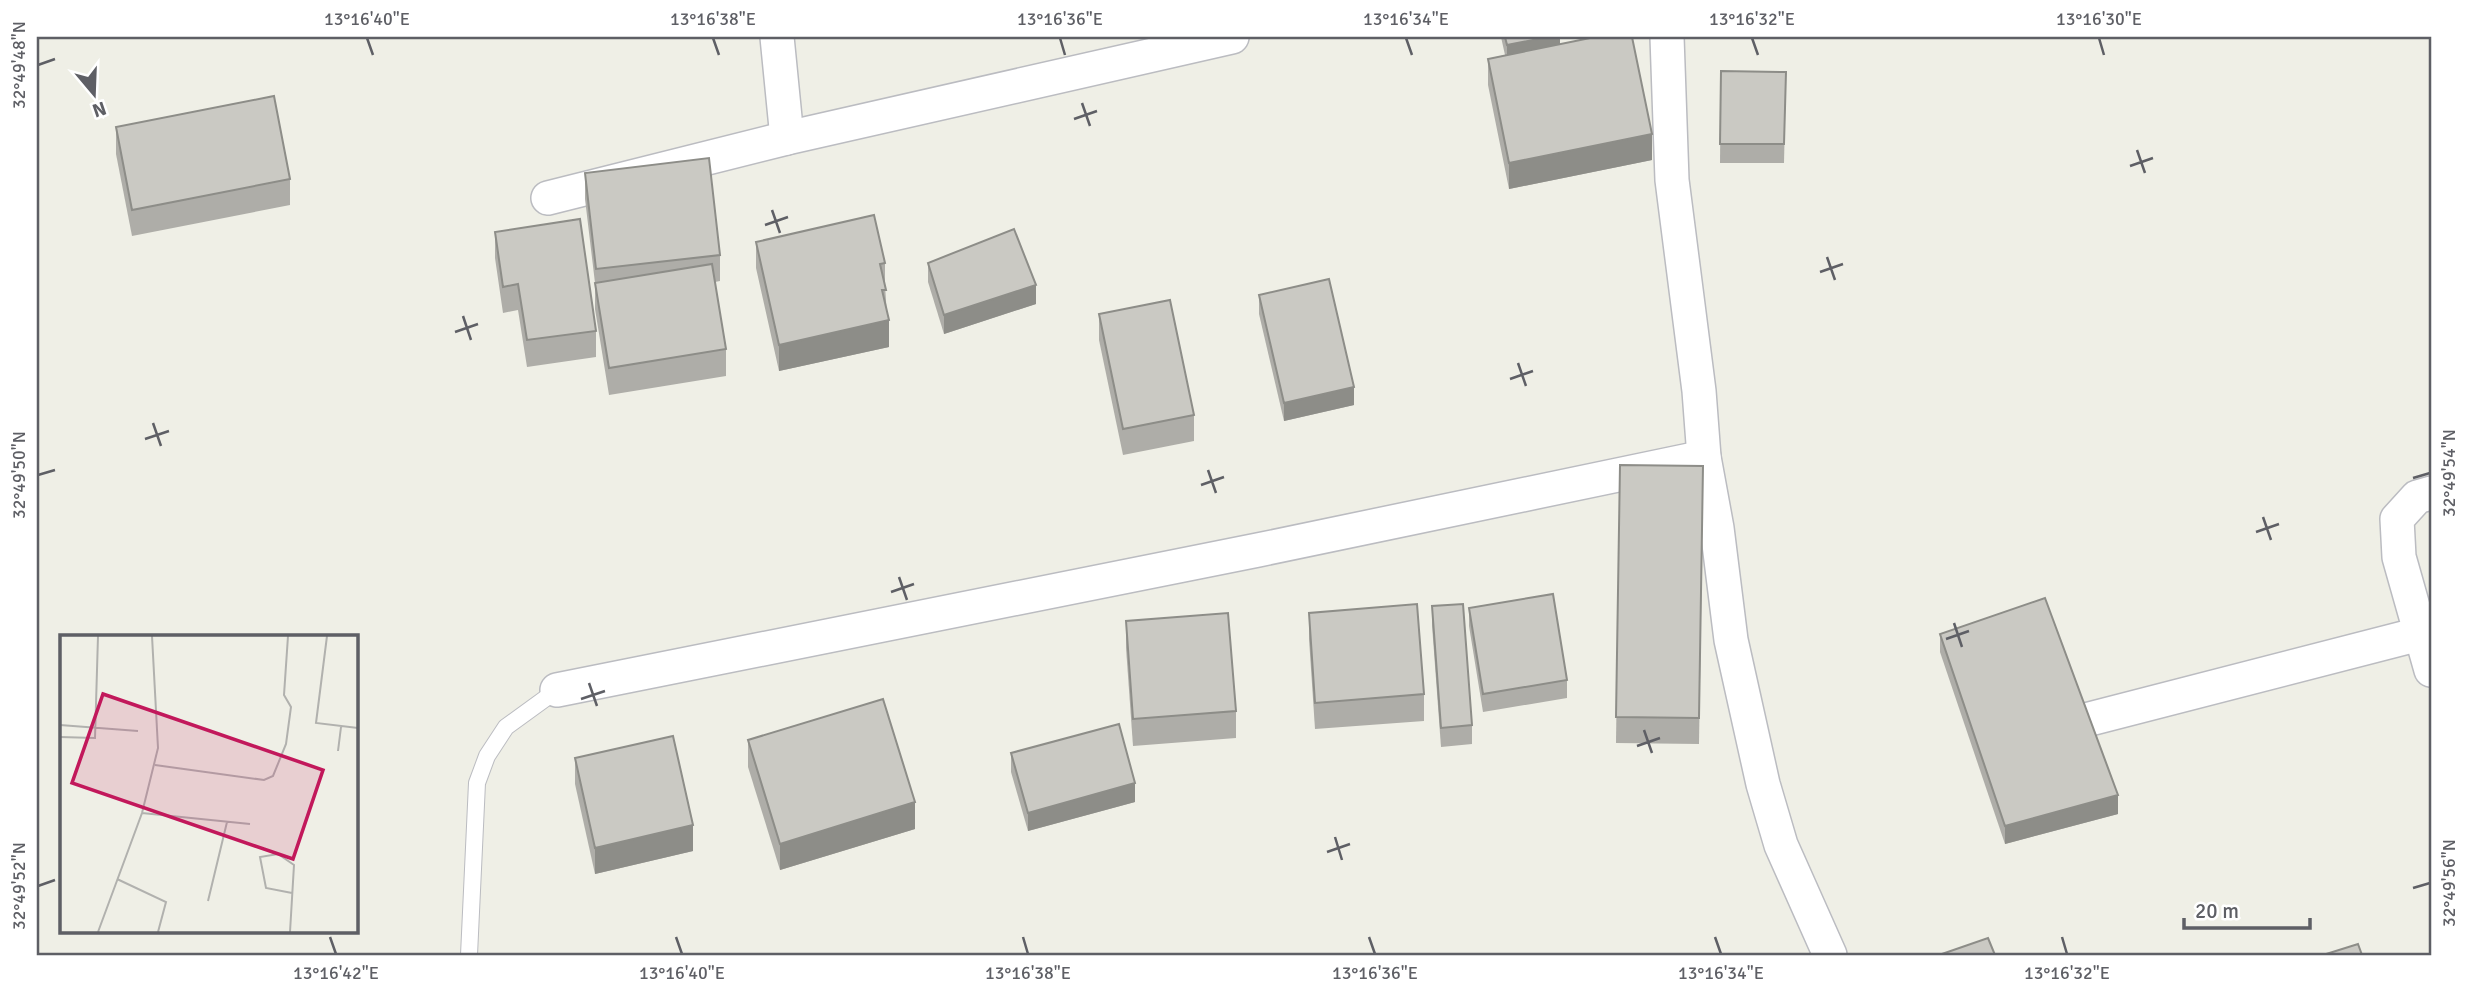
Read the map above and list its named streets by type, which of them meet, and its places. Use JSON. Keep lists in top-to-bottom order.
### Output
{
  "scale_bar": "20 m",
  "north": "bottom",
  "coordinates": [
    "13°16'40\"E",
    "13°16'38\"E",
    "13°16'36\"E",
    "13°16'34\"E",
    "13°16'32\"E",
    "13°16'30\"E",
    "32°49'48\"N",
    "32°49'54\"N",
    "32°49'50\"N",
    "32°49'56\"N",
    "32°49'52\"N",
    "13°16'42\"E"
  ]
}
